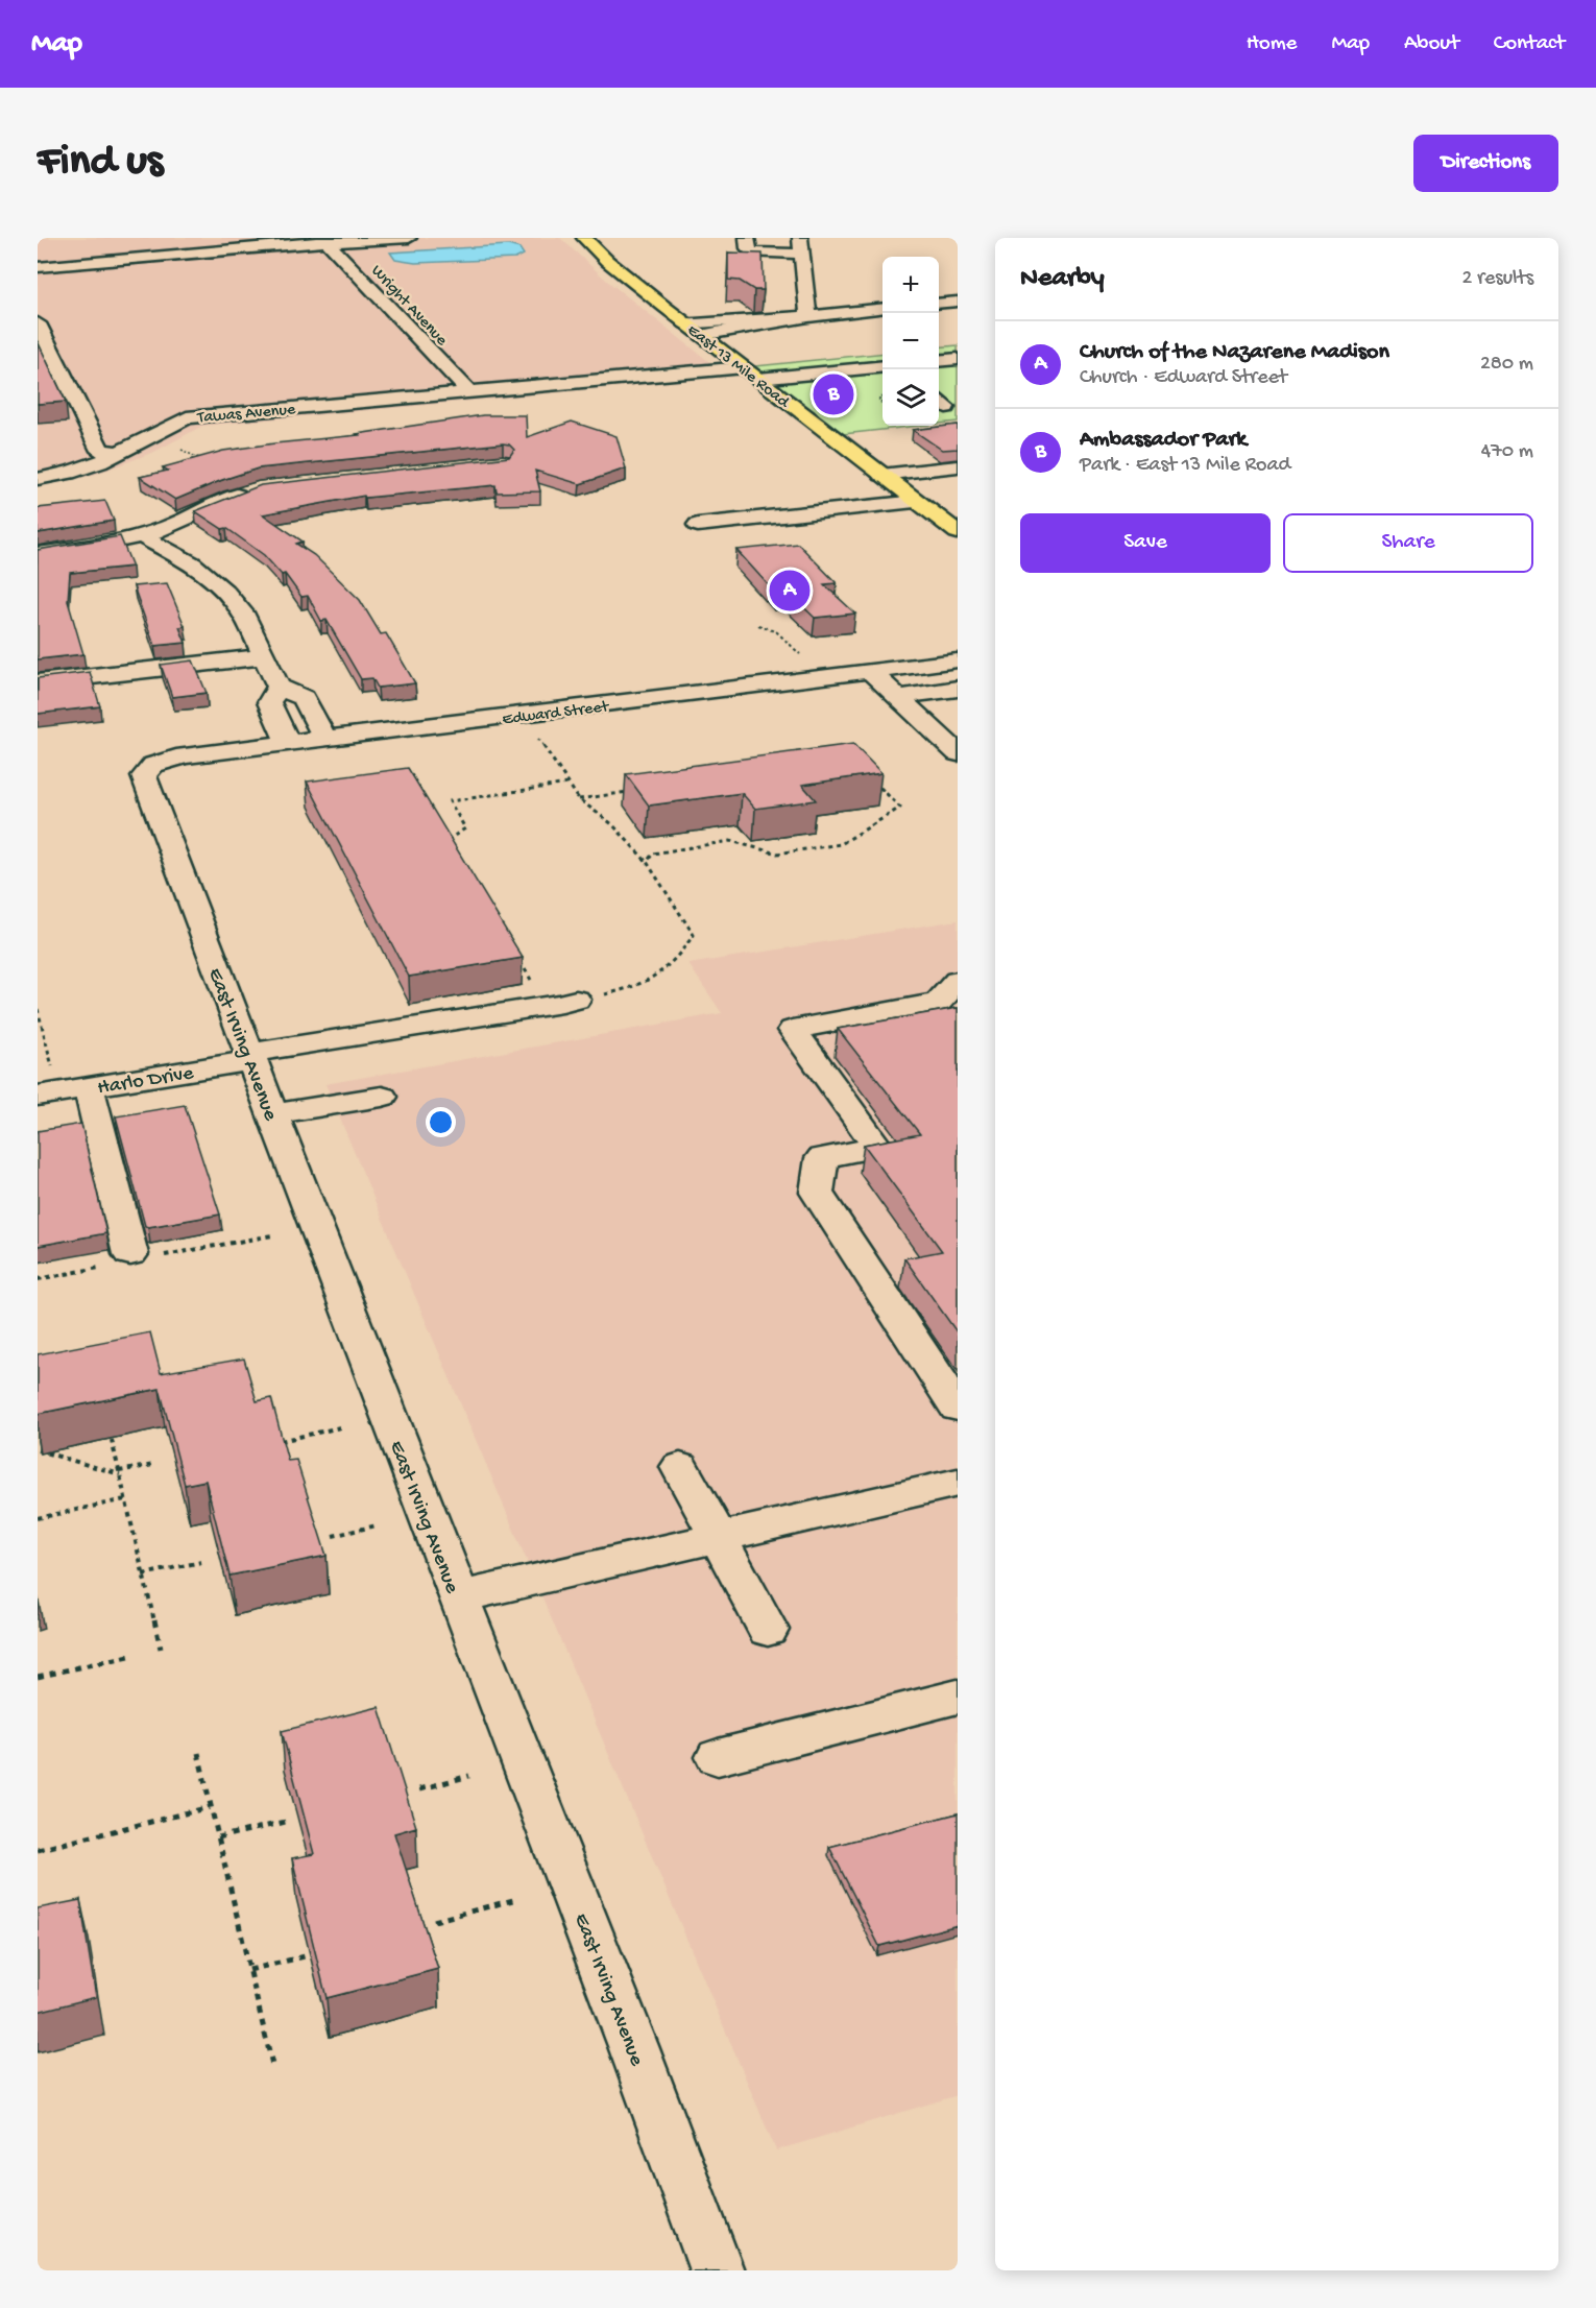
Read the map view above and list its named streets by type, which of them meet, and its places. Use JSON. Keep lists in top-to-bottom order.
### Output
{
  "streets": {
    "main road": ["East 13 Mile Road"],
    "street": [
      "Wright Avenue",
      "Tawas Avenue",
      "Edward Street",
      "East Irving Avenue",
      "Harlo Drive"
    ]
  },
  "crossings": [
    ["Wright Avenue", "Tawas Avenue"],
    ["East 13 Mile Road", "Tawas Avenue"],
    ["Edward Street", "East Irving Avenue"],
    ["East Irving Avenue", "Harlo Drive"]
  ],
  "page": {
    "header": "Map",
    "nav": [
      "Home",
      "Map",
      "About",
      "Contact"
    ],
    "buttons": [
      "Directions",
      ["Save", "Share"]
    ],
    "title": "Find us",
    "heading": ["Nearby", "2 results"],
    "map_buttons": ["+", "−"],
    "list": [
      {
        "mark": "A",
        "name": "Church of the Nazarene Madison",
        "note": "Church · Edward Street",
        "value": "280 m"
      },
      {
        "mark": "B",
        "name": "Ambassador Park",
        "note": "Park · East 13 Mile Road",
        "value": "470 m"
      }
    ],
    "pins": ["B", "A"]
  }
}
